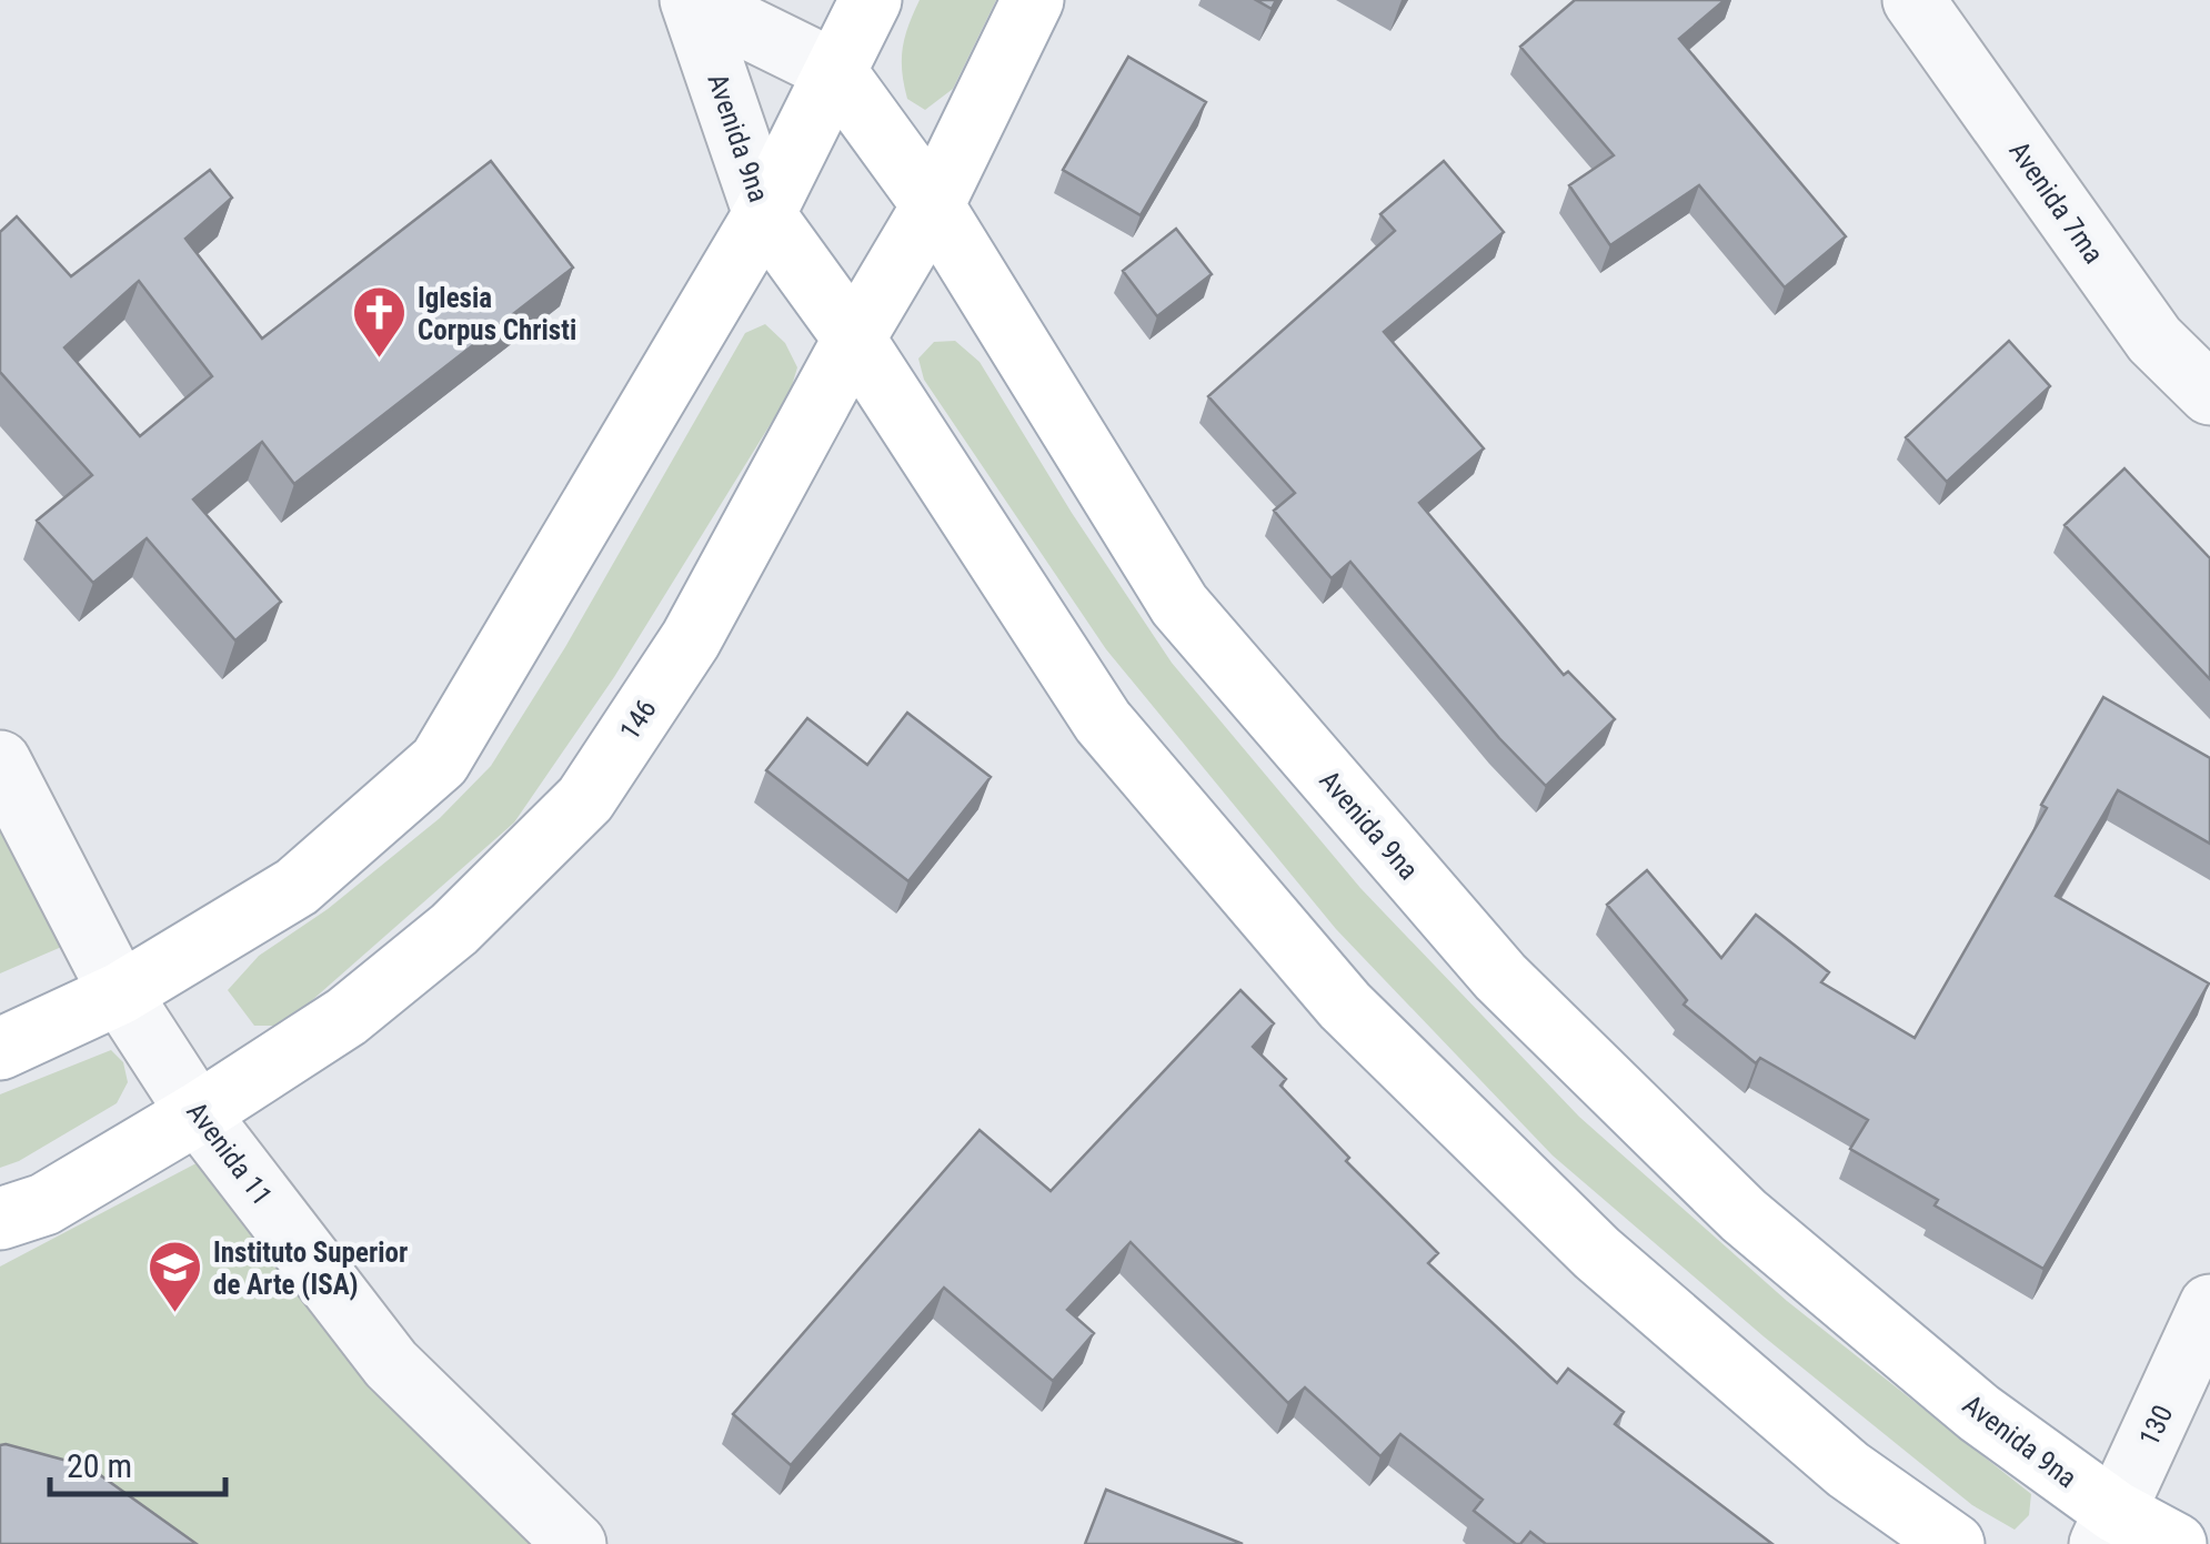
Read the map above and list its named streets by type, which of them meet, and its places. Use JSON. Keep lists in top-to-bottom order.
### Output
{
  "streets": {
    "main road": ["Avenida 9na", "146"],
    "street": ["Avenida 7ma", "Avenida 11", "130"]
  },
  "crossings": [
    ["Avenida 9na", "146"],
    ["Avenida 9na", "130"],
    ["146", "Avenida 11"]
  ],
  "places": {
    "church": ["Iglesia Corpus Christi"],
    "school or university": ["Instituto Superior de Arte (ISA)"]
  },
  "scale_bar": "20 m"
}
